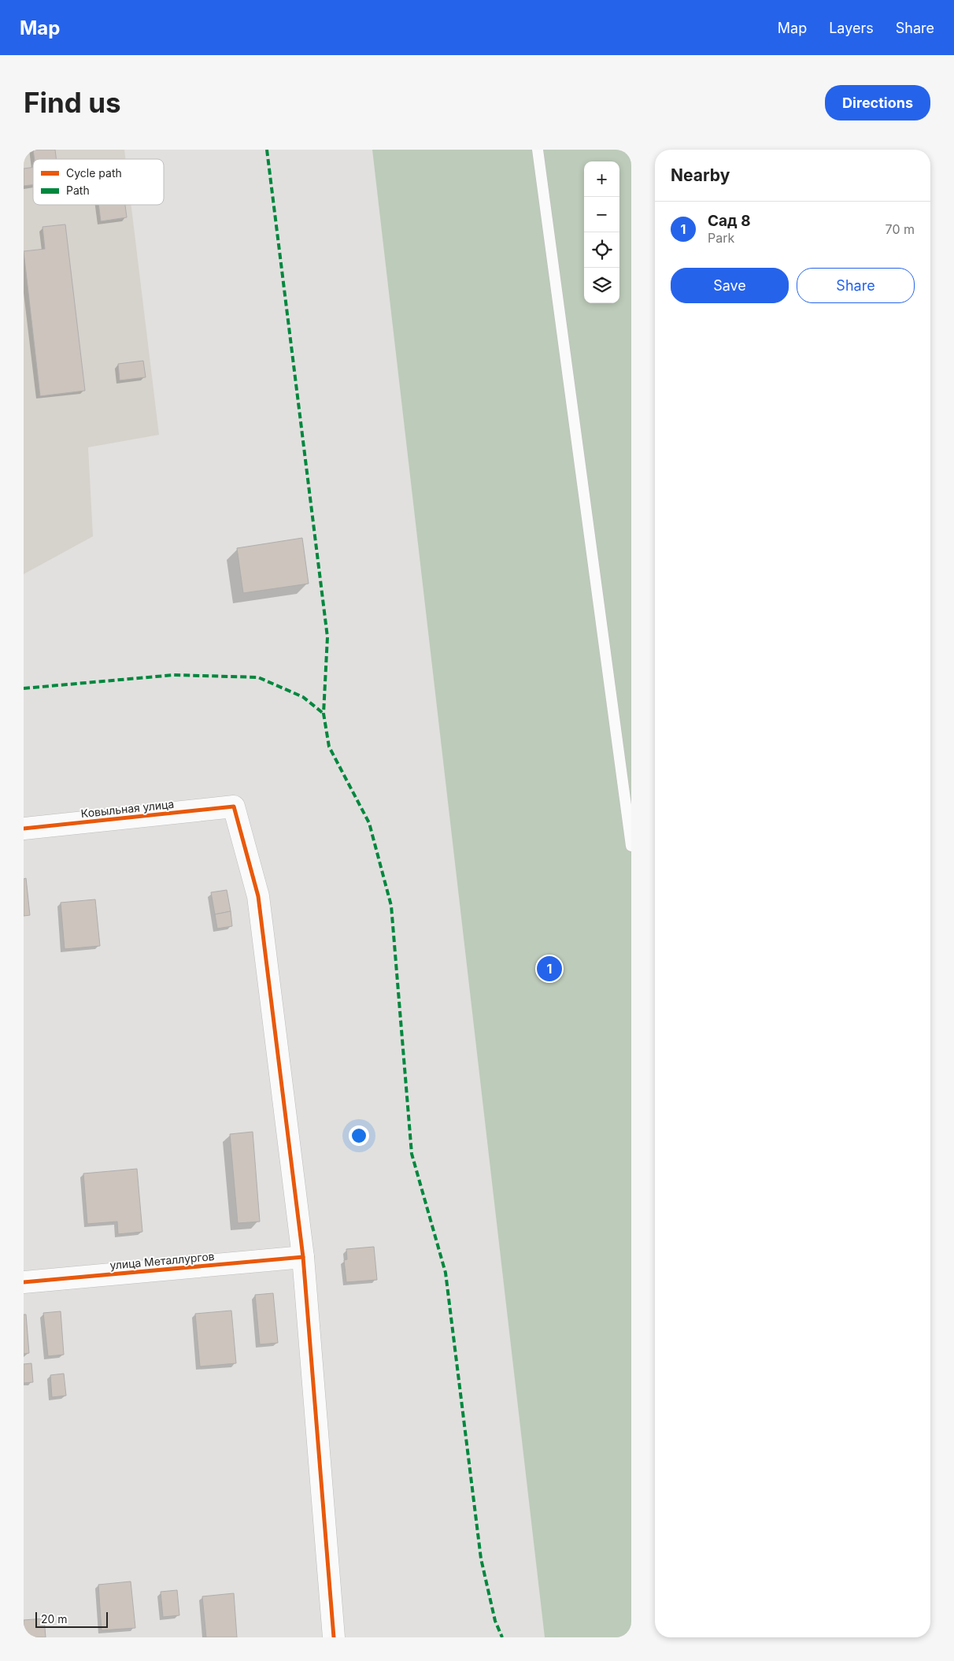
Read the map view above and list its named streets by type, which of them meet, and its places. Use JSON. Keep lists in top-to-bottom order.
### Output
{
  "streets": {
    "street": ["Ковыльная улица", "улица Металлургов"]
  },
  "crossings": [
    ["Ковыльная улица", "улица Металлургов"]
  ],
  "legend": ["Cycle path", "Path"],
  "scale_bar": "20 m",
  "page": {
    "header": "Map",
    "nav": ["Map", "Layers", "Share"],
    "buttons": [
      "Directions",
      ["Save", "Share"]
    ],
    "title": "Find us",
    "heading": "Nearby",
    "map_buttons": ["+", "−"],
    "list": [
      {
        "mark": "1",
        "name": "Сад 8",
        "note": "Park",
        "value": "70 m"
      }
    ],
    "pins": "1",
    "scale": "20 m"
  }
}
